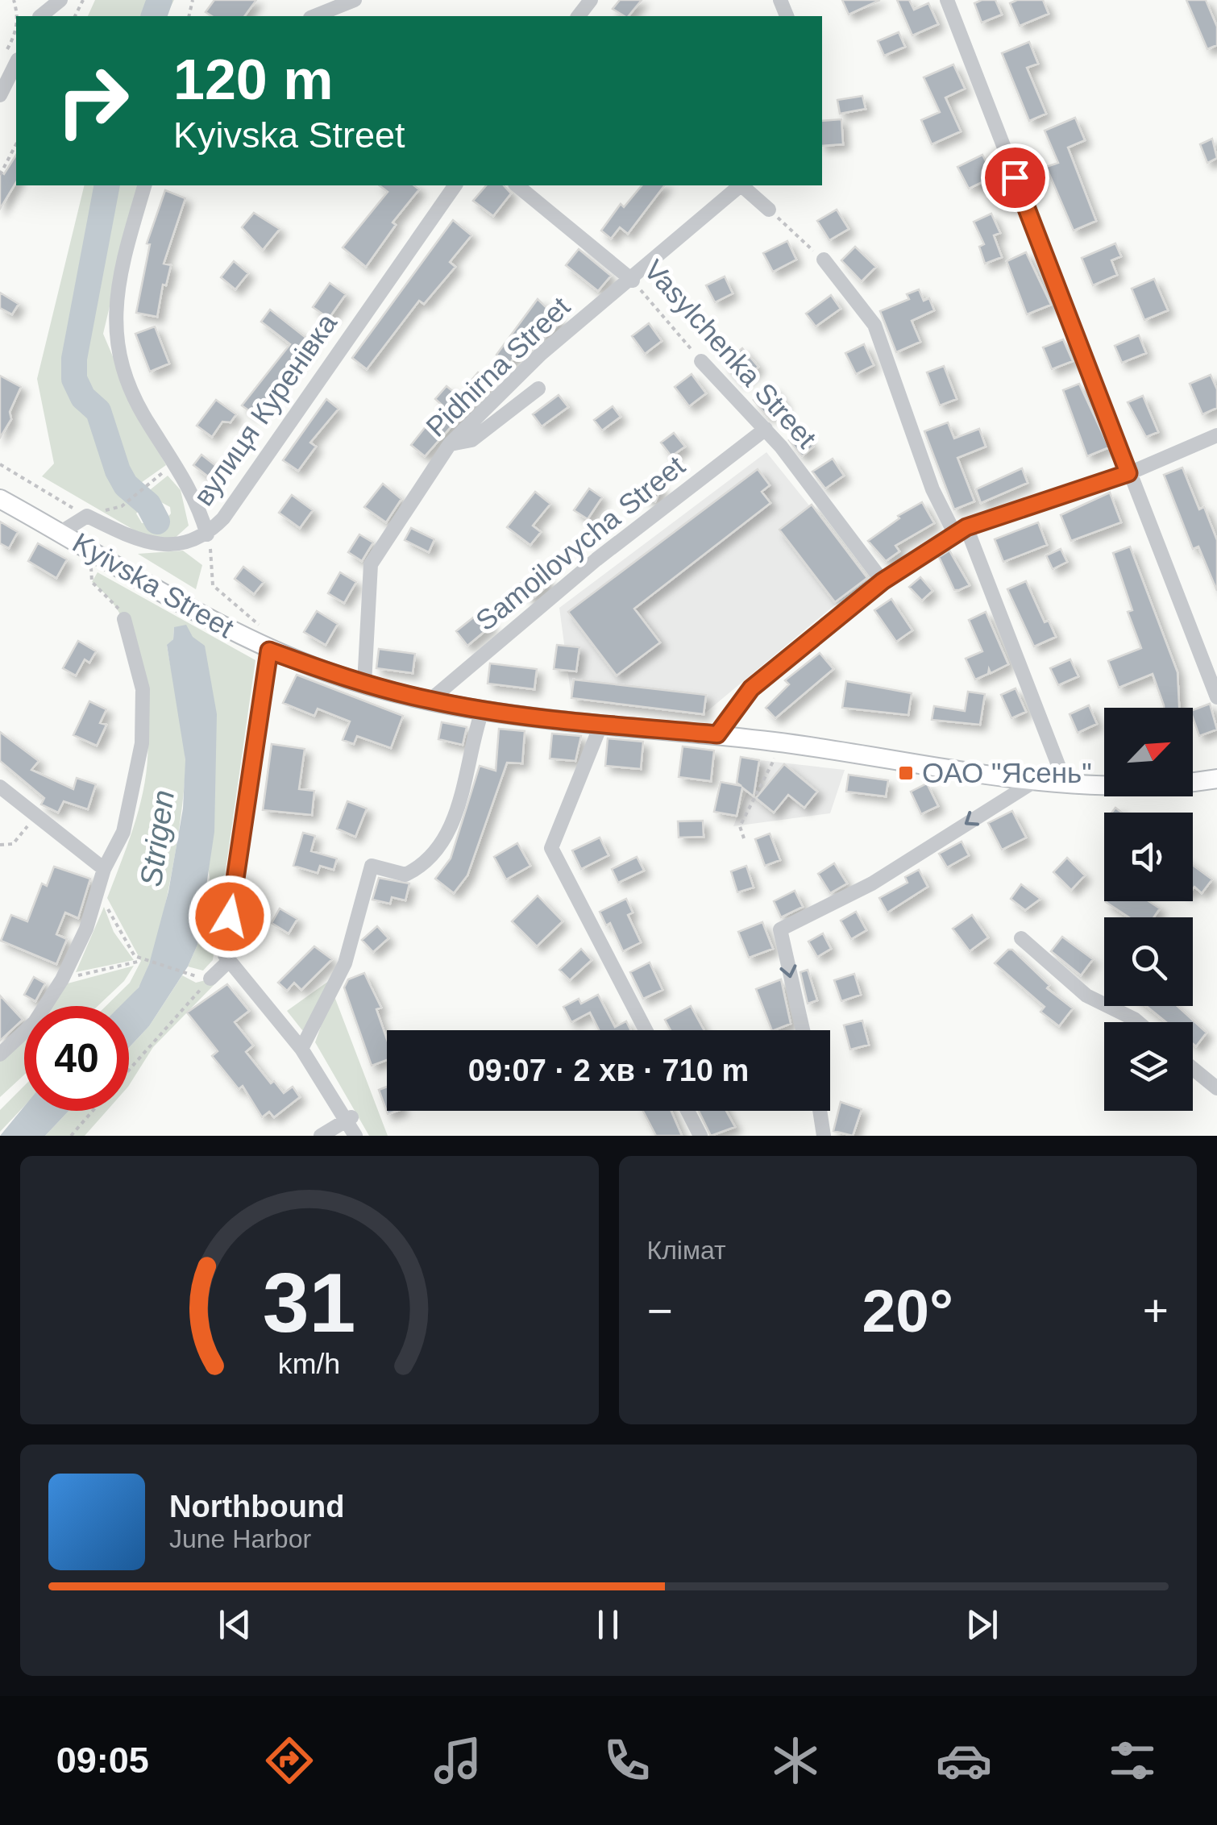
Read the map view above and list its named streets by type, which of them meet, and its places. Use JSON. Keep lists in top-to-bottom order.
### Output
{
  "streets": {
    "main road": ["Kyivska Street"],
    "street": [
      "Vasylchenka Street",
      "Pidhirna Street",
      "вулиця Куренівка",
      "Samoilovycha Street"
    ]
  },
  "crossings": [
    ["Vasylchenka Street", "Pidhirna Street"],
    ["Vasylchenka Street", "Samoilovycha Street"],
    ["Pidhirna Street", "Kyivska Street"],
    ["Samoilovycha Street", "Kyivska Street"]
  ],
  "water": ["Strigen"],
  "places": {
    "transit": ["ОАО \"Ясень\""]
  },
  "north": "top right",
  "page": {
    "turn": ["120 m", "Kyivska Street"],
    "limit": "40",
    "trip": "09:07 · 2 хв · 710 m",
    "tile": "Клімат",
    "heat": ["−", "20°", "+"],
    "song": ["Northbound", "June Harbor"],
    "tabs": "09:05",
    "gauge": ["31", "km/h"]
  }
}
